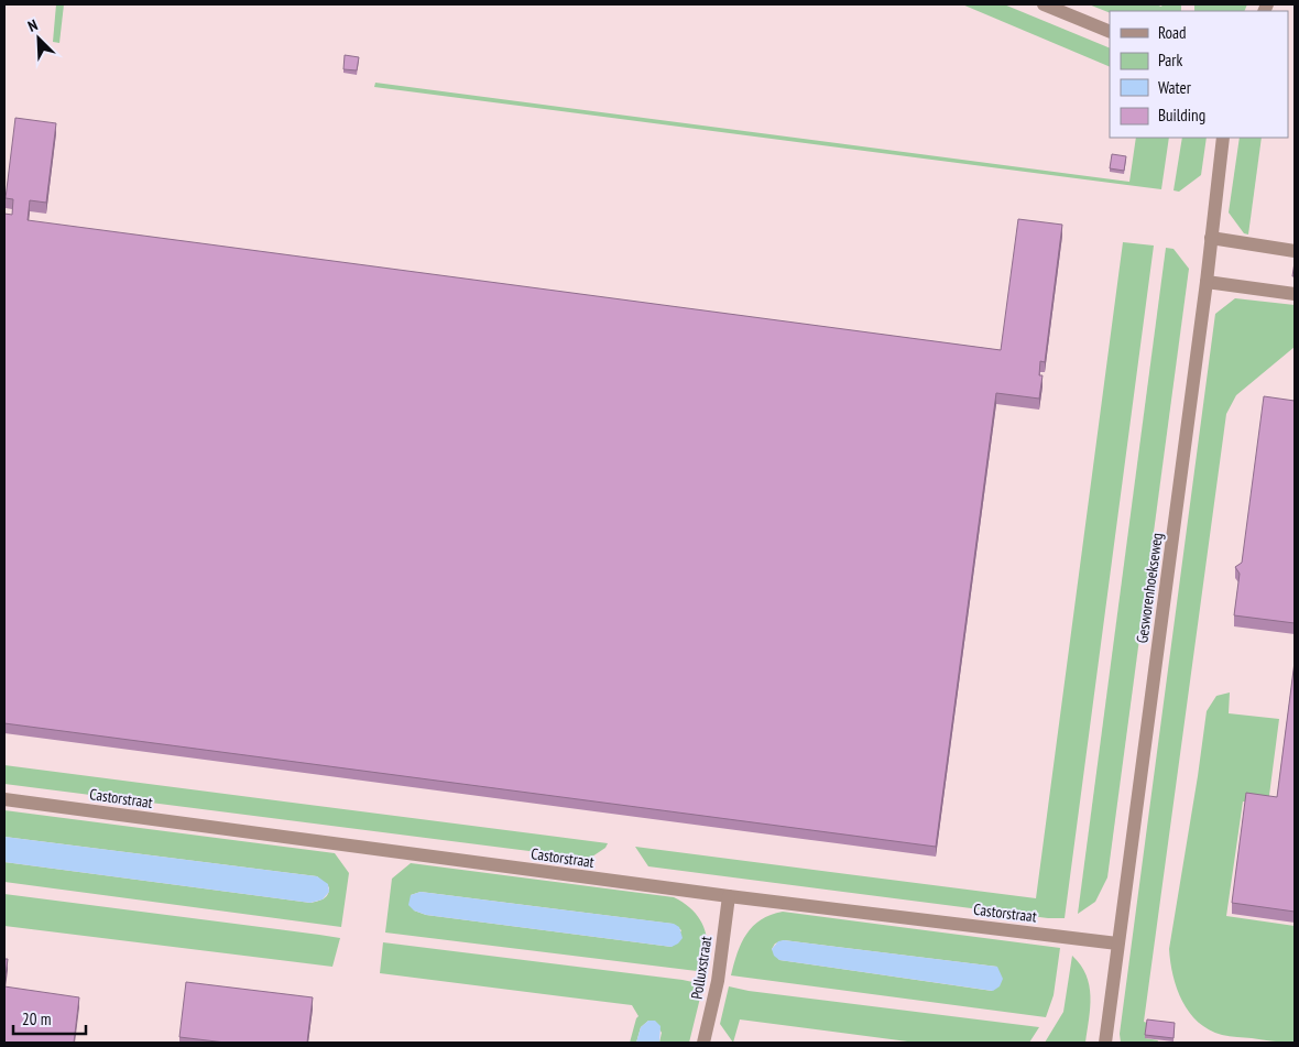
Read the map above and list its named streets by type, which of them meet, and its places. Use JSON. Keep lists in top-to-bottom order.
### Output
{
  "streets": {
    "street": ["Gesworenhoekseweg", "Castorstraat", "Polluxstraat"]
  },
  "crossings": [
    ["Gesworenhoekseweg", "Castorstraat"],
    ["Castorstraat", "Polluxstraat"]
  ],
  "legend": [
    "Road",
    "Park",
    "Water",
    "Building"
  ],
  "scale_bar": "20 m",
  "north": "top left"
}
